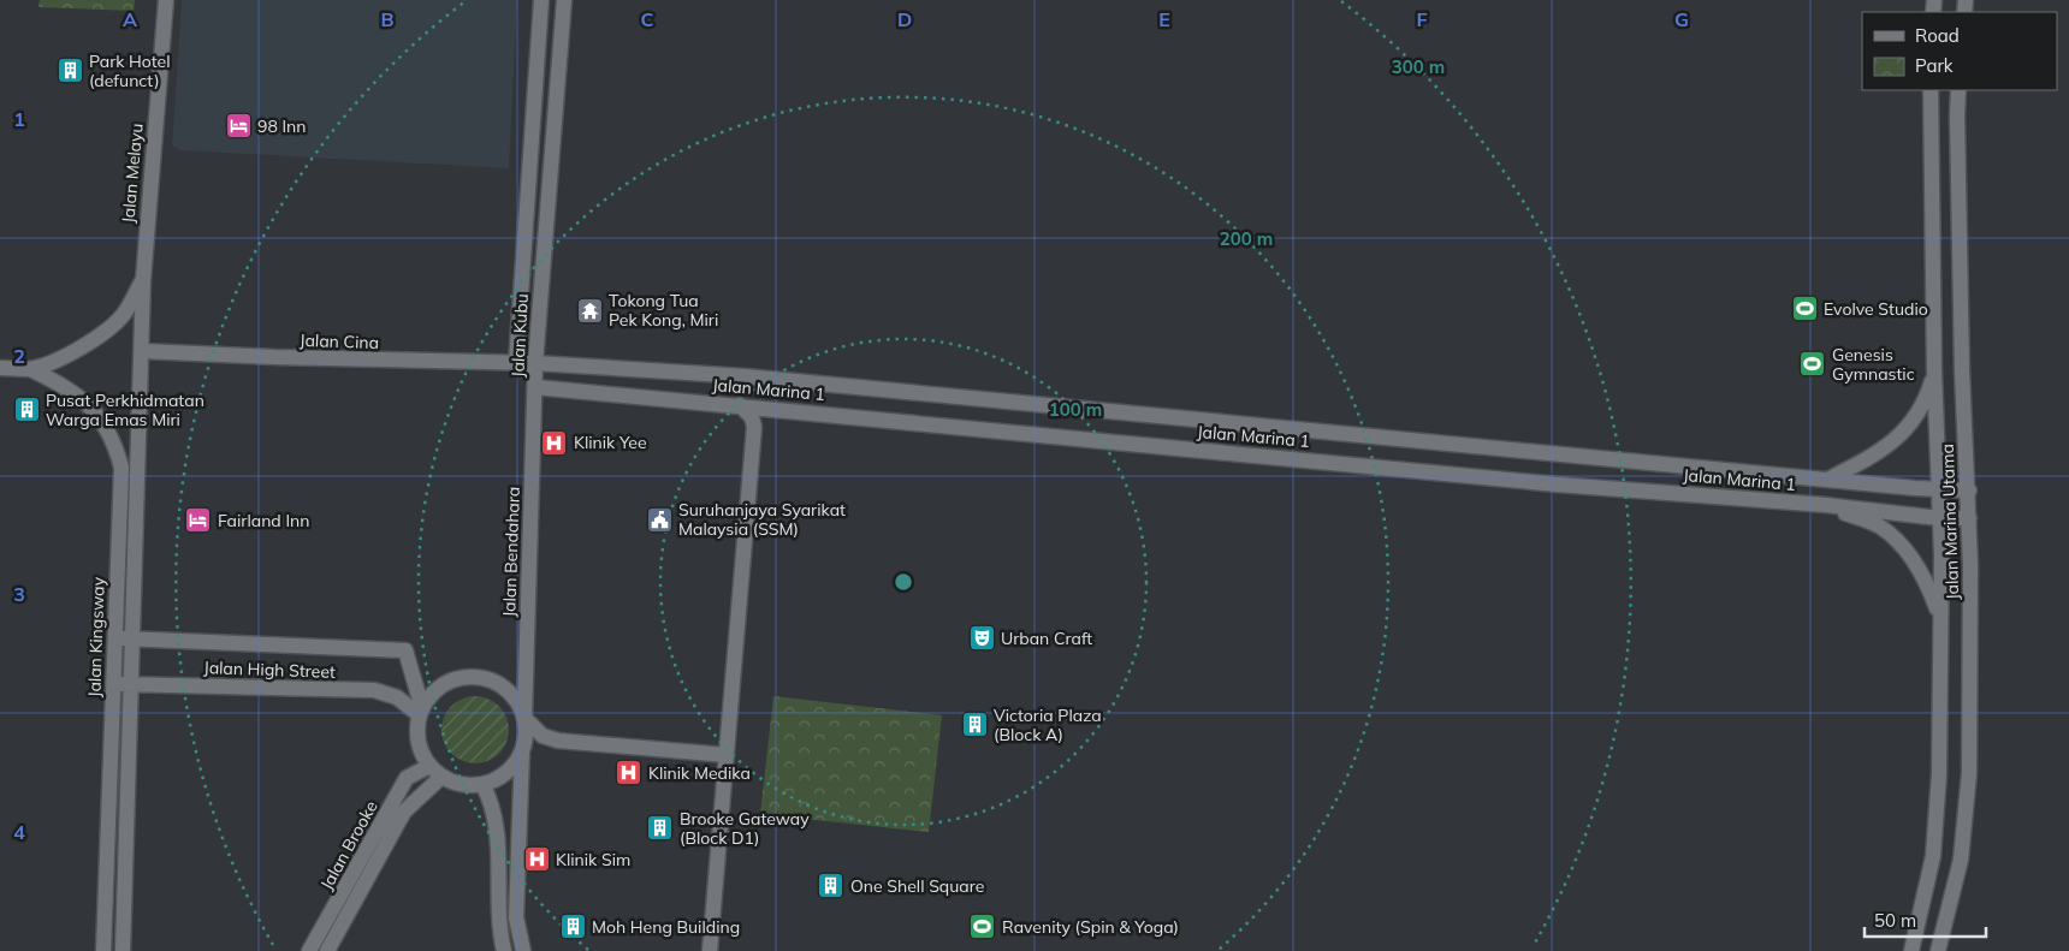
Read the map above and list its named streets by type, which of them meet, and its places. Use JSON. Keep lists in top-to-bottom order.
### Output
{
  "streets": {
    "street": [
      "Jalan Melayu",
      "Jalan Kubu",
      "Jalan Cina",
      "Jalan Marina 1",
      "Jalan Marina Utama",
      "Jalan Bendahara",
      "Jalan Kingsway",
      "Jalan High Street",
      "Jalan Brooke"
    ]
  },
  "crossings": [
    ["Jalan Melayu", "Jalan Cina"],
    ["Jalan Kubu", "Jalan Cina"],
    ["Jalan Kubu", "Jalan Marina 1"],
    ["Jalan Kubu", "Jalan Bendahara"],
    ["Jalan Cina", "Jalan Marina 1"],
    ["Jalan Marina 1", "Jalan Marina Utama"],
    ["Jalan Marina 1", "Jalan Bendahara"],
    ["Jalan Bendahara", "Jalan High Street"],
    ["Jalan Bendahara", "Jalan Brooke"],
    ["Jalan Kingsway", "Jalan High Street"],
    ["Jalan High Street", "Jalan Brooke"]
  ],
  "places": {
    "building": [
      "Park Hotel (defunct)",
      "Pusat Perkhidmatan Warga Emas Miri",
      "Victoria Plaza (Block A)",
      "Brooke Gateway (Block D1)",
      "One Shell Square",
      "Moh Heng Building"
    ],
    "hotel": ["98 Inn", "Fairland Inn"],
    "sports": ["Evolve Studio", "Genesis Gymnastic", "Ravenity (Spin & Yoga)"],
    "temple": ["Tokong Tua Pek Kong, Miri"],
    "hospital": ["Klinik Yee", "Klinik Medika", "Klinik Sim"],
    "public building": ["Suruhanjaya Syarikat Malaysia (SSM)"],
    "theatre": ["Urban Craft"]
  },
  "legend": ["Road", "Park"],
  "scale_bar": "50 m",
  "grid": {
    "columns": [
      "A",
      "B",
      "C",
      "D",
      "E",
      "F",
      "G"
    ],
    "rows": [
      "1",
      "2",
      "3",
      "4"
    ]
  },
  "rings": ["300 m", "200 m", "100 m"]
}
